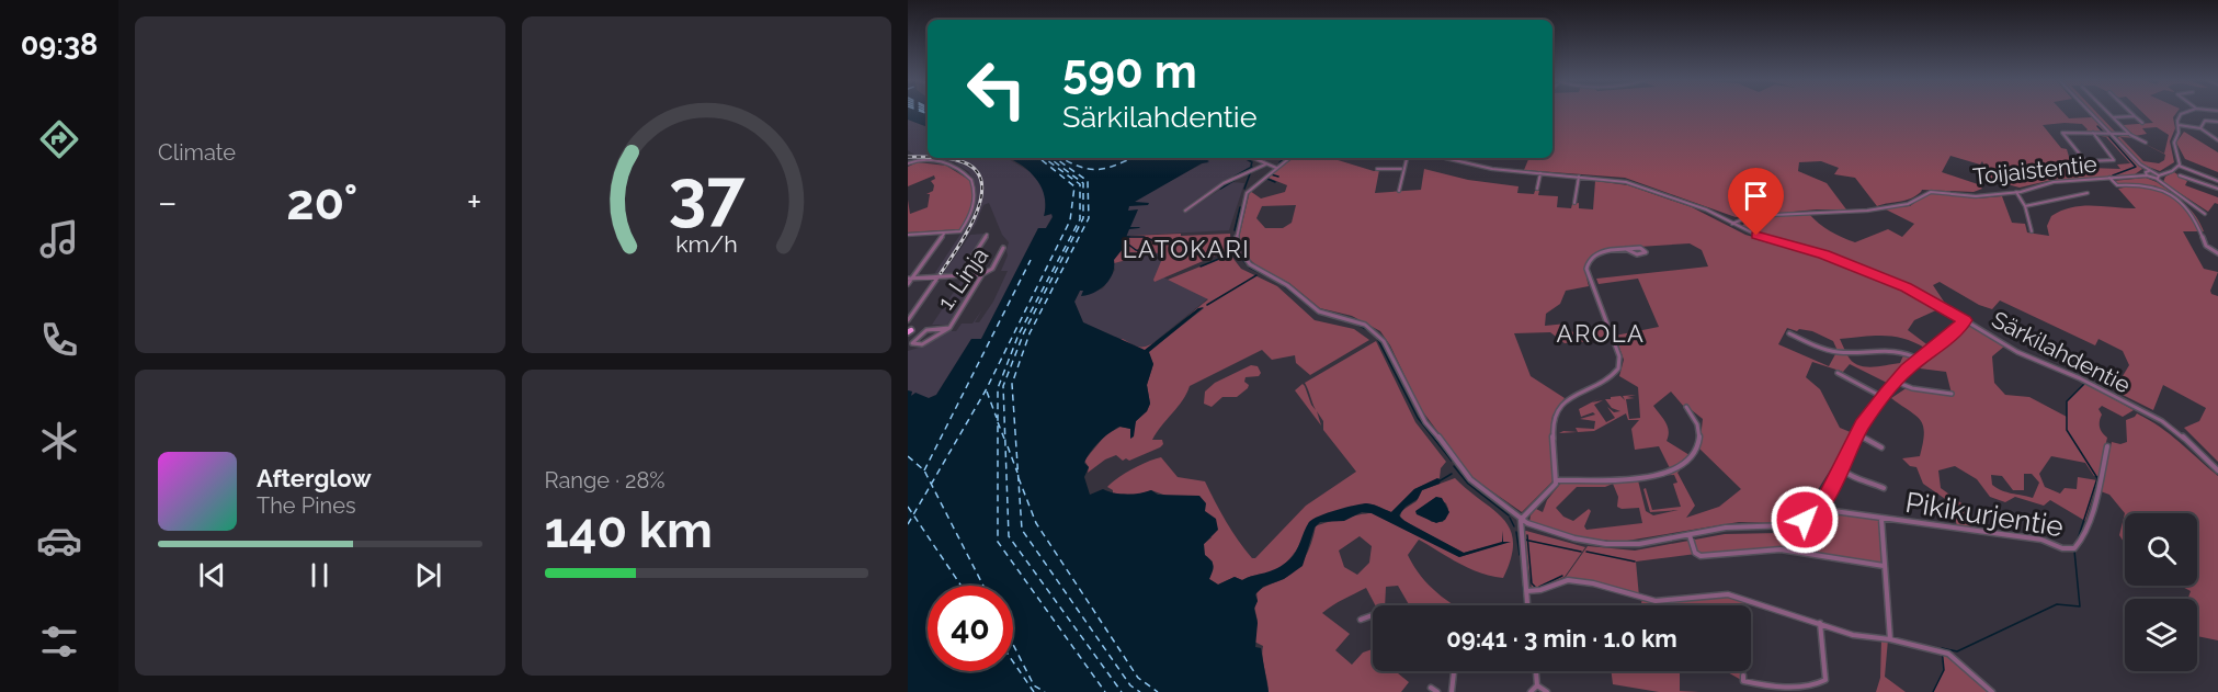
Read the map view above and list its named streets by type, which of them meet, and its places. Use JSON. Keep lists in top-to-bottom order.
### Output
{
  "streets": {
    "street": [
      "Toijaistentie",
      "1. Linja",
      "Särkilahdentie",
      "Pikikurjentie"
    ]
  },
  "crossings": [
    ["Toijaistentie", "Särkilahdentie"]
  ],
  "districts": ["LATOKARI", "AROLA"],
  "page": {
    "tabs": "09:38",
    "tile": [
      "Climate",
      ["Range · 28%", "140 km"]
    ],
    "turn": ["590 m", "Särkilahdentie"],
    "heat": ["−", "20°", "+"],
    "song": ["Afterglow", "The Pines"],
    "limit": "40",
    "trip": "09:41 · 3 min · 1.0 km",
    "gauge": ["37", "km/h"]
  }
}
